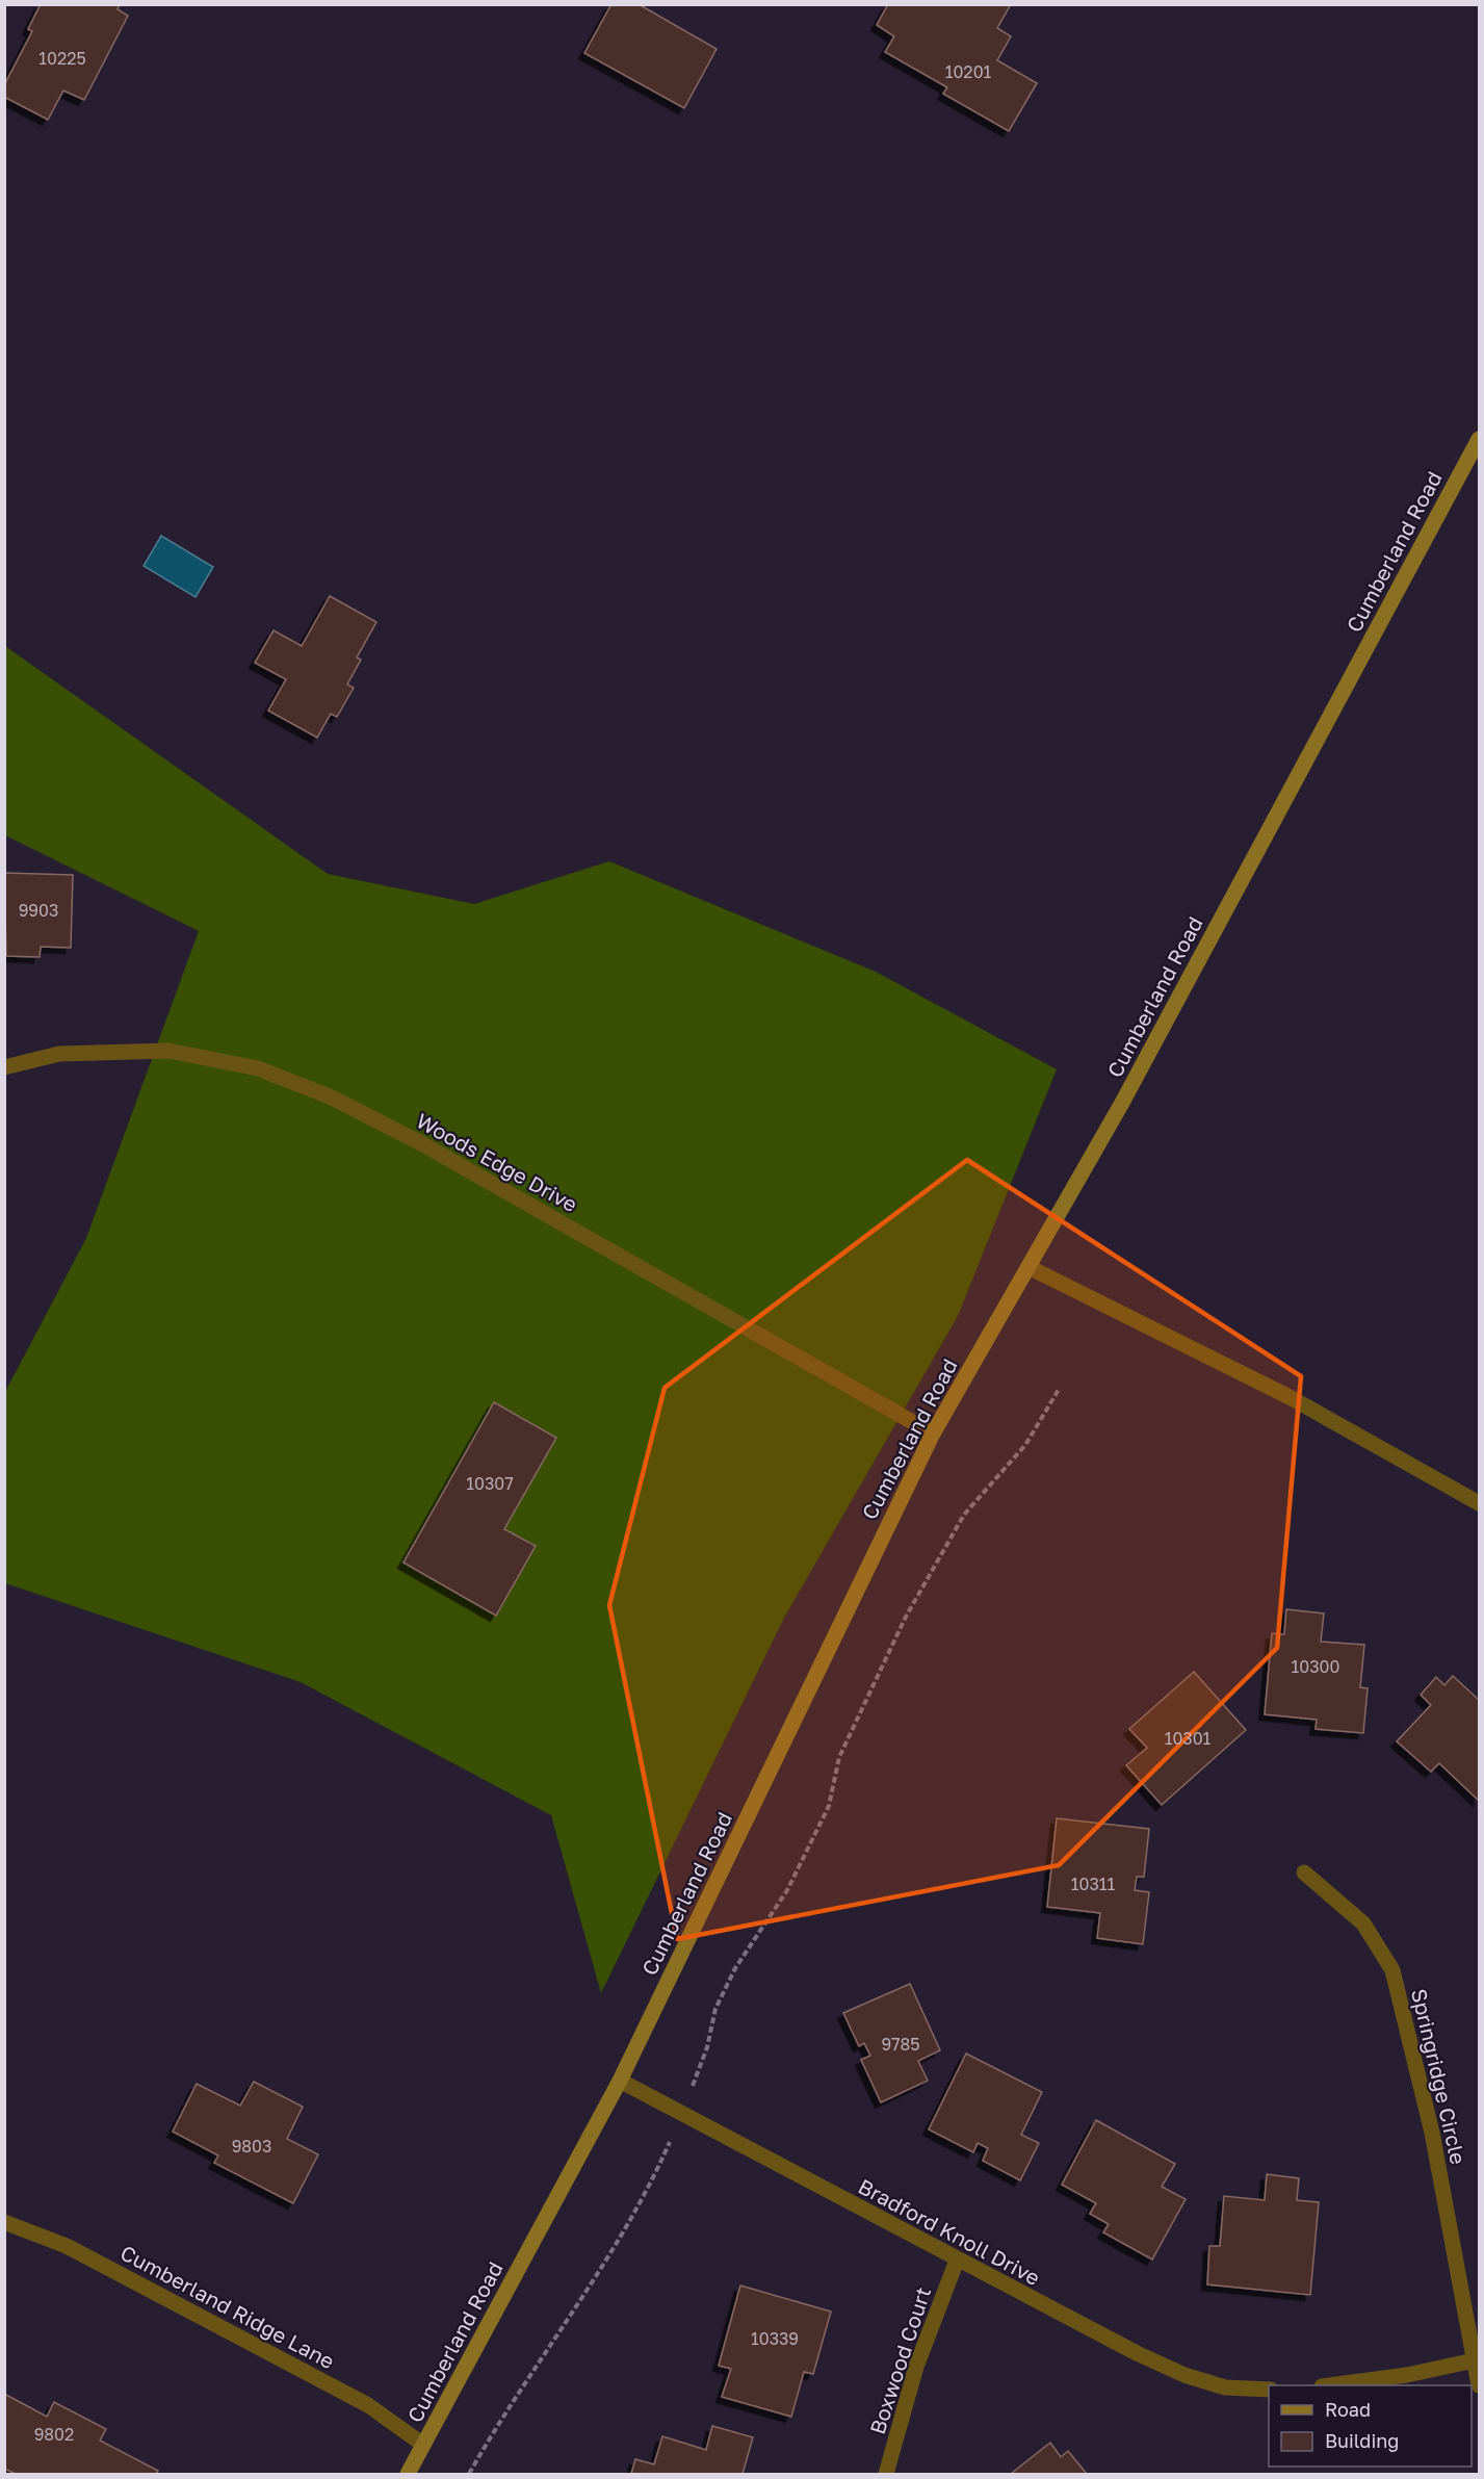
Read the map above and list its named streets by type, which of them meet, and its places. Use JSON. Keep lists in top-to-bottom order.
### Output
{
  "streets": {
    "main road": ["Cumberland Road"],
    "street": [
      "Woods Edge Drive",
      "Springridge Circle",
      "Bradford Knoll Drive",
      "Cumberland Ridge Lane",
      "Boxwood Court"
    ]
  },
  "crossings": [
    ["Cumberland Road", "Woods Edge Drive"],
    ["Cumberland Road", "Bradford Knoll Drive"],
    ["Cumberland Road", "Cumberland Ridge Lane"],
    ["Bradford Knoll Drive", "Boxwood Court"]
  ],
  "house_numbers": [
    "10225",
    "10201",
    "9903",
    "10307",
    "10300",
    "10301",
    "10311",
    "9785",
    "9803",
    "10339",
    "9802"
  ],
  "legend": ["Road", "Building"]
}
